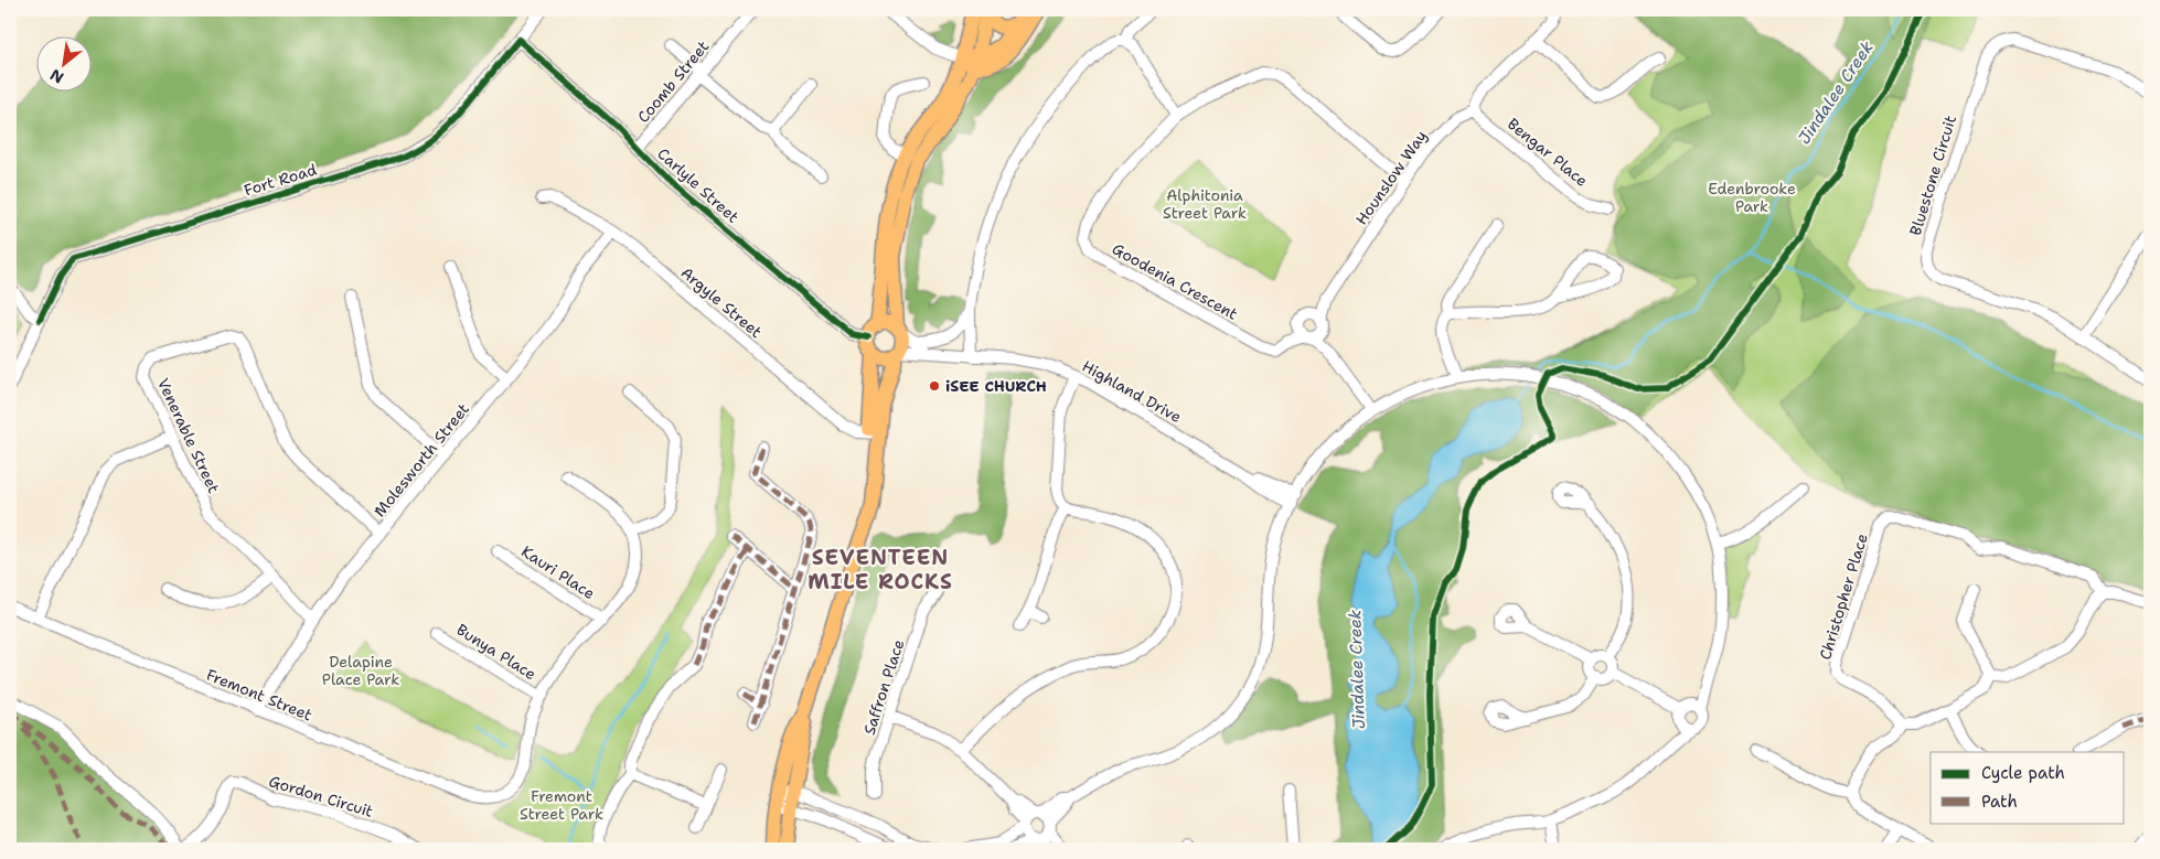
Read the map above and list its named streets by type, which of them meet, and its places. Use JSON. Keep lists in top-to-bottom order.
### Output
{
  "streets": {
    "street": [
      "Coomb Street",
      "Bengar Place",
      "Bluestone Circuit",
      "Hounslow Way",
      "Fort Road",
      "Carlyle Street",
      "Goodenia Crescent",
      "Argyle Street",
      "Highland Drive",
      "Venerable Street",
      "Molesworth Street",
      "Kauri Place",
      "Christopher Place",
      "Bunya Place",
      "Saffron Place",
      "Fremont Street",
      "Gordon Circuit"
    ]
  },
  "crossings": [
    ["Coomb Street", "Carlyle Street"],
    ["Bengar Place", "Hounslow Way"],
    ["Hounslow Way", "Goodenia Crescent"],
    ["Fort Road", "Carlyle Street"],
    ["Carlyle Street", "Highland Drive"],
    ["Argyle Street", "Molesworth Street"],
    ["Venerable Street", "Molesworth Street"],
    ["Molesworth Street", "Fremont Street"],
    ["Bunya Place", "Fremont Street"]
  ],
  "districts": ["SEVENTEEN MILE ROCKS"],
  "water": ["Jindalee Creek"],
  "parks": [
    "Edenbrooke Park",
    "Alphitonia Street Park",
    "Delapine Place Park",
    "Fremont Street Park"
  ],
  "places": ["iSEE CHURCH"],
  "legend": ["Cycle path", "Path"],
  "north": "bottom left"
}
